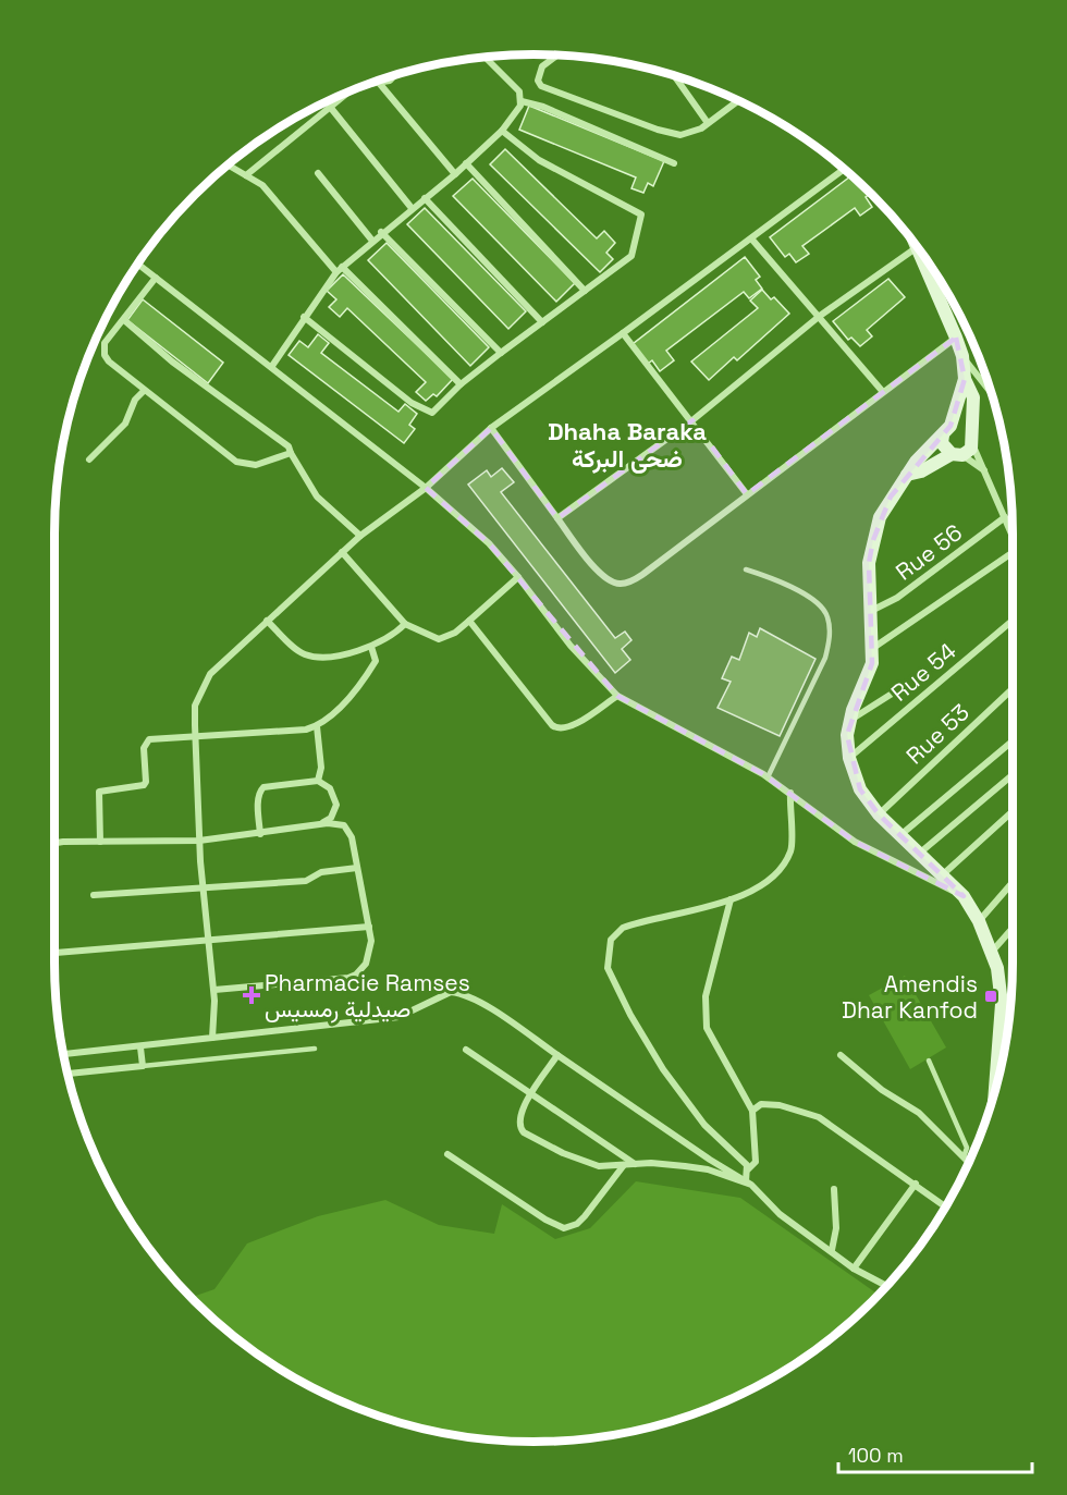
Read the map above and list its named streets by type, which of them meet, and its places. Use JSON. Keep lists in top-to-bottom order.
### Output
{
  "streets": {
    "street": ["Rue 56", "Rue 54", "Rue 53"]
  },
  "districts": ["Dhaha Baraka ضحى البركة"],
  "places": {
    "health": ["Pharmacie Ramses صيدلية رمسيس"],
    "transit": ["Amendis Dhar Kanfod"]
  },
  "scale_bar": "100 m"
}
